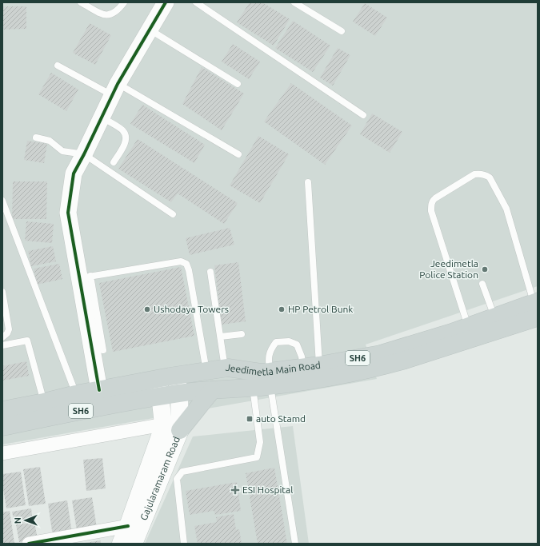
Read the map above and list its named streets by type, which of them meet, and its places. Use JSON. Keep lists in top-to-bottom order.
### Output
{
  "streets": {
    "main road": ["SH6", "Jeedimetla Main Road", "Gajularamaram Road"]
  },
  "crossings": [
    ["Jeedimetla Main Road", "Gajularamaram Road"]
  ],
  "places": {
    "other": ["Jeedimetla Police Station", "Ushodaya Towers", "HP Petrol Bunk"],
    "transit": ["auto Stamd"],
    "health": ["ESI Hospital"]
  },
  "north": "left"
}
